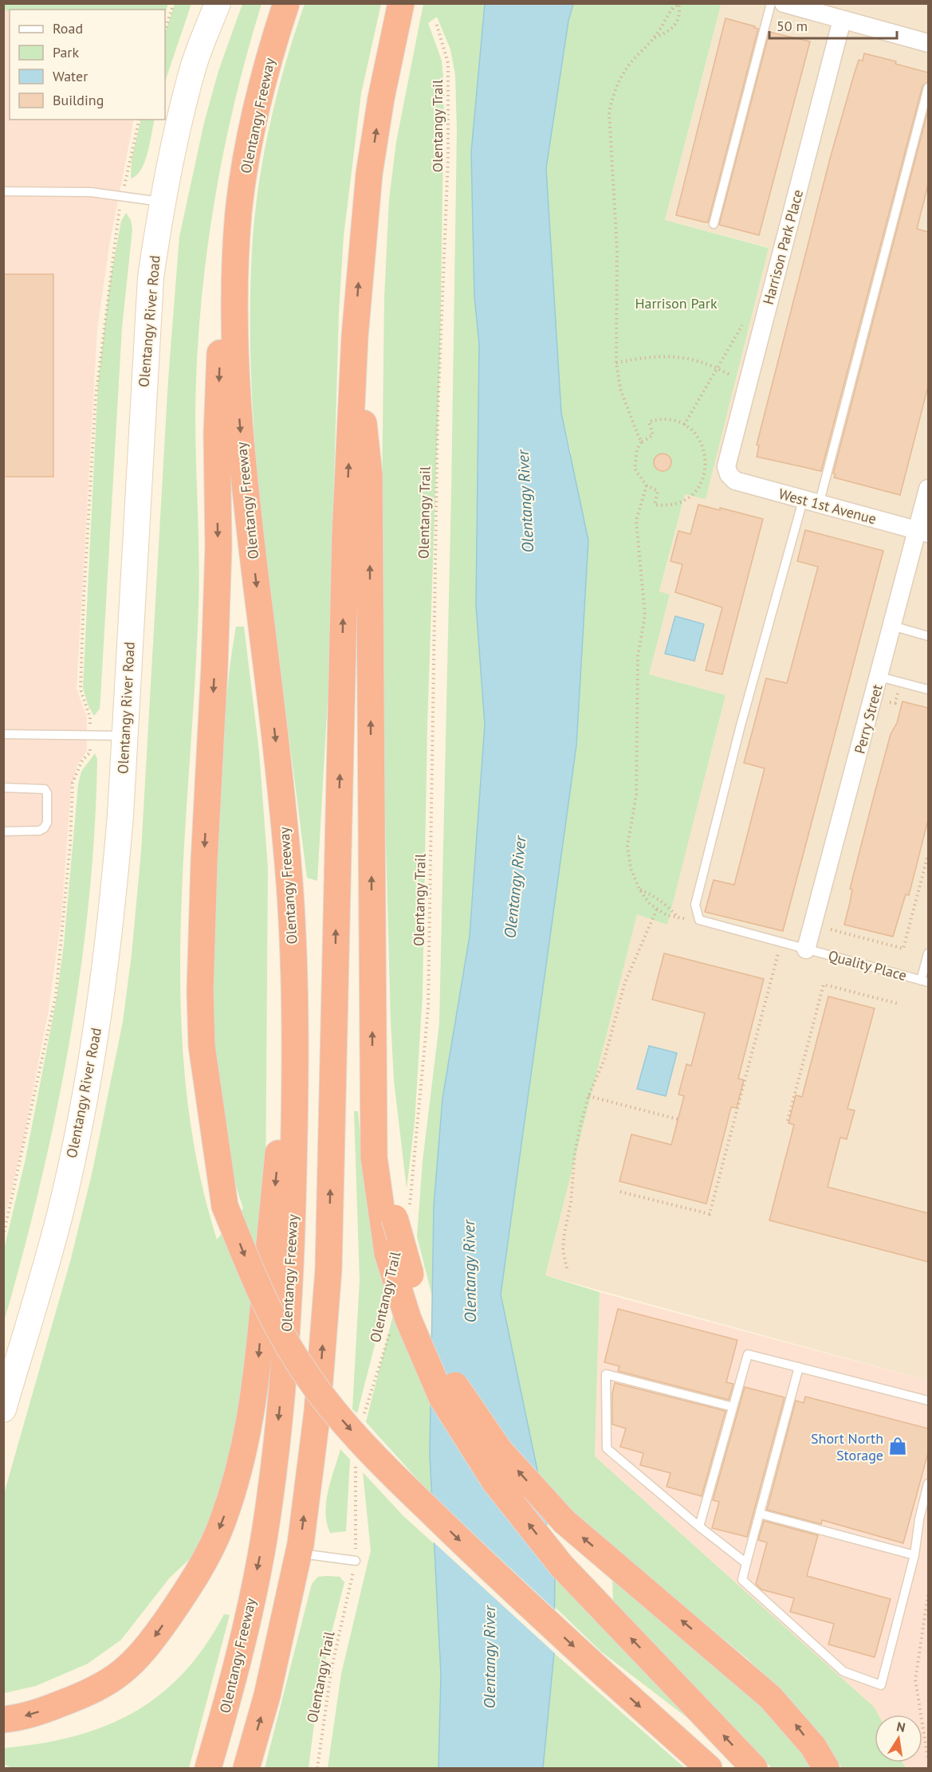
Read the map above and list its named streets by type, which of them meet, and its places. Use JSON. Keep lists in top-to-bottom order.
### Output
{
  "streets": {
    "highway": ["Olentangy Freeway"],
    "main road": ["Olentangy River Road"],
    "street": ["Harrison Park Place", "West 1st Avenue", "Perry Street"],
    "lane": ["Quality Place"],
    "path": ["Olentangy Trail"]
  },
  "crossings": [
    ["Harrison Park Place", "West 1st Avenue"],
    ["West 1st Avenue", "Perry Street"],
    ["Perry Street", "Quality Place"]
  ],
  "water": ["Olentangy River"],
  "parks": ["Harrison Park"],
  "places": {
    "shop": ["Short North Storage"]
  },
  "legend": [
    "Road",
    "Park",
    "Water",
    "Building"
  ],
  "scale_bar": "50 m",
  "north": "top"
}
